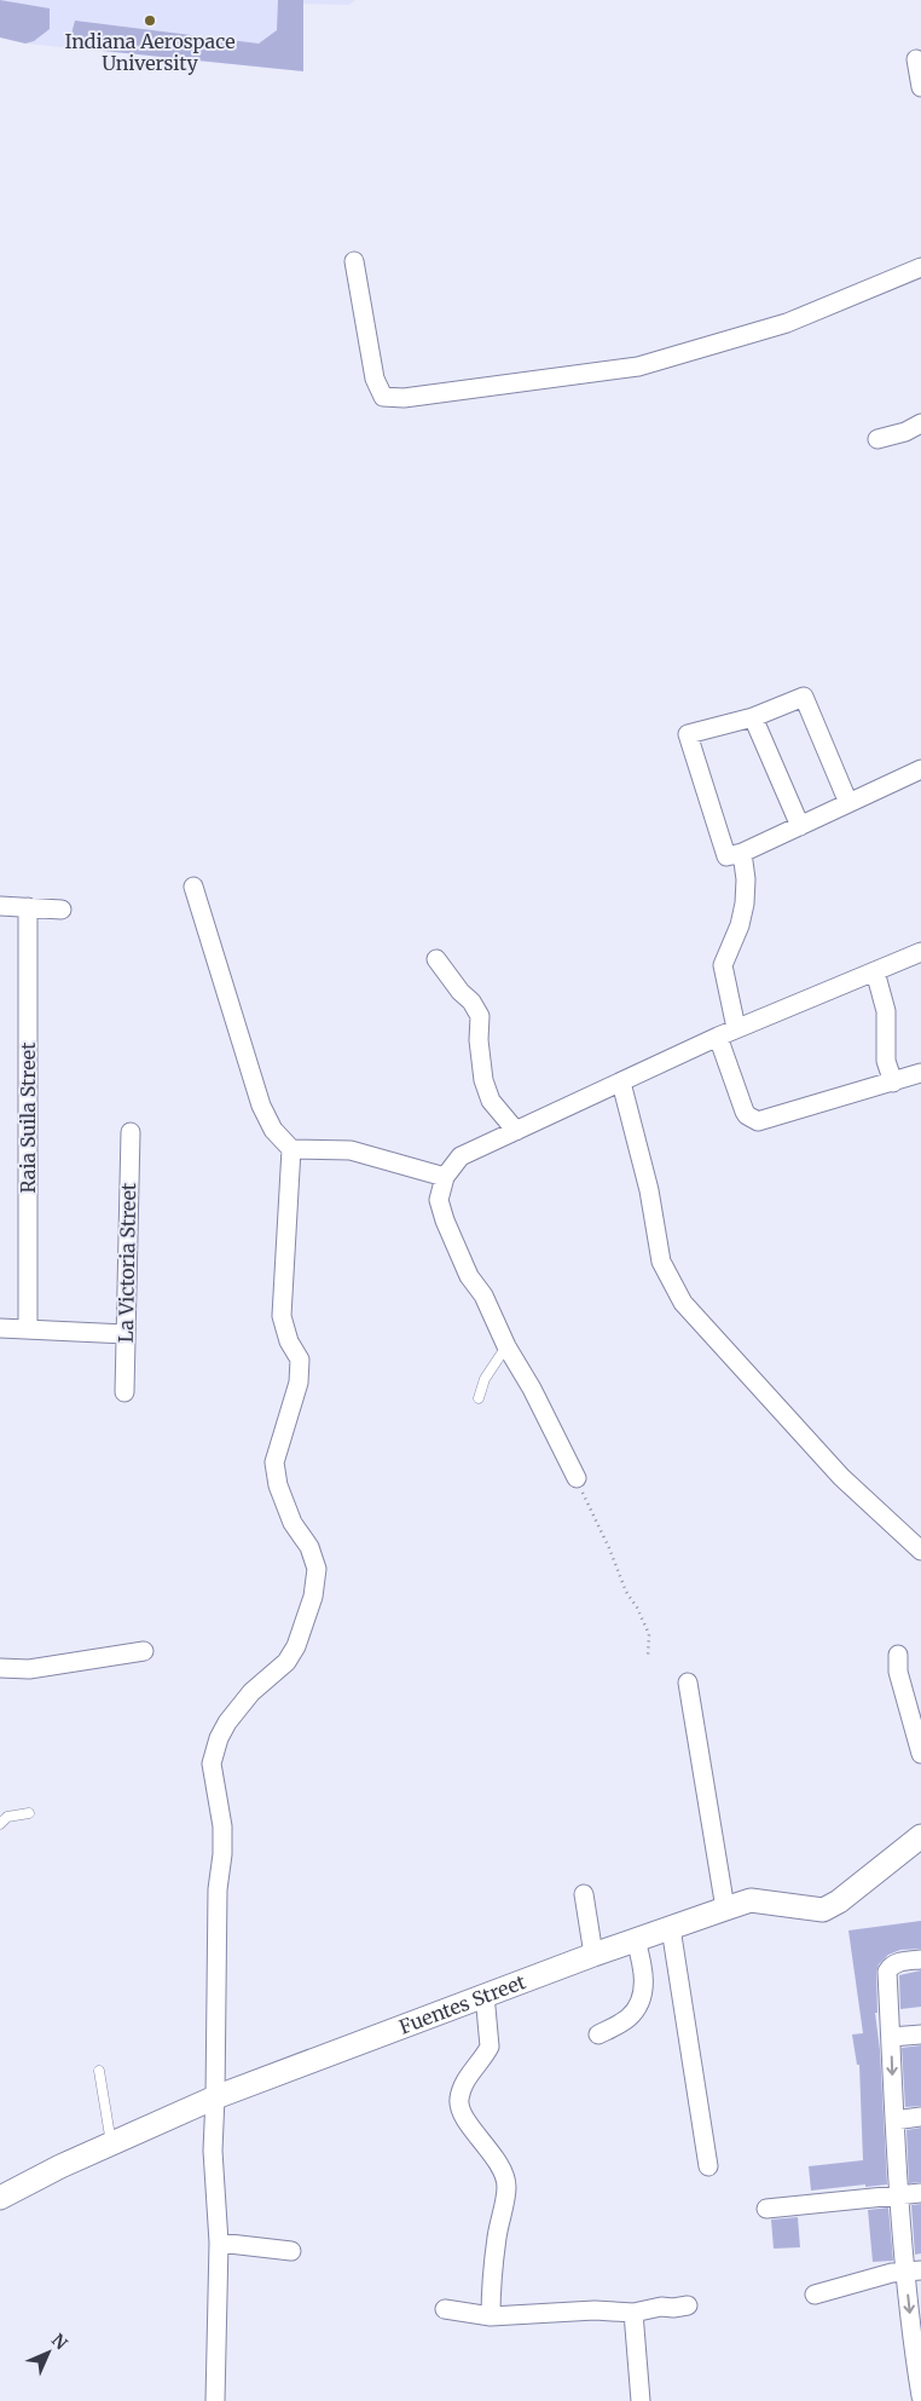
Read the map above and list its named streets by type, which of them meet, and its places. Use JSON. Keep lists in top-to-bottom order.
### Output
{
  "streets": {
    "street": ["Raia Suila Street", "La Victoria Street", "Fuentes Street"]
  },
  "places": ["Indiana Aerospace University"],
  "north": "top right"
}
